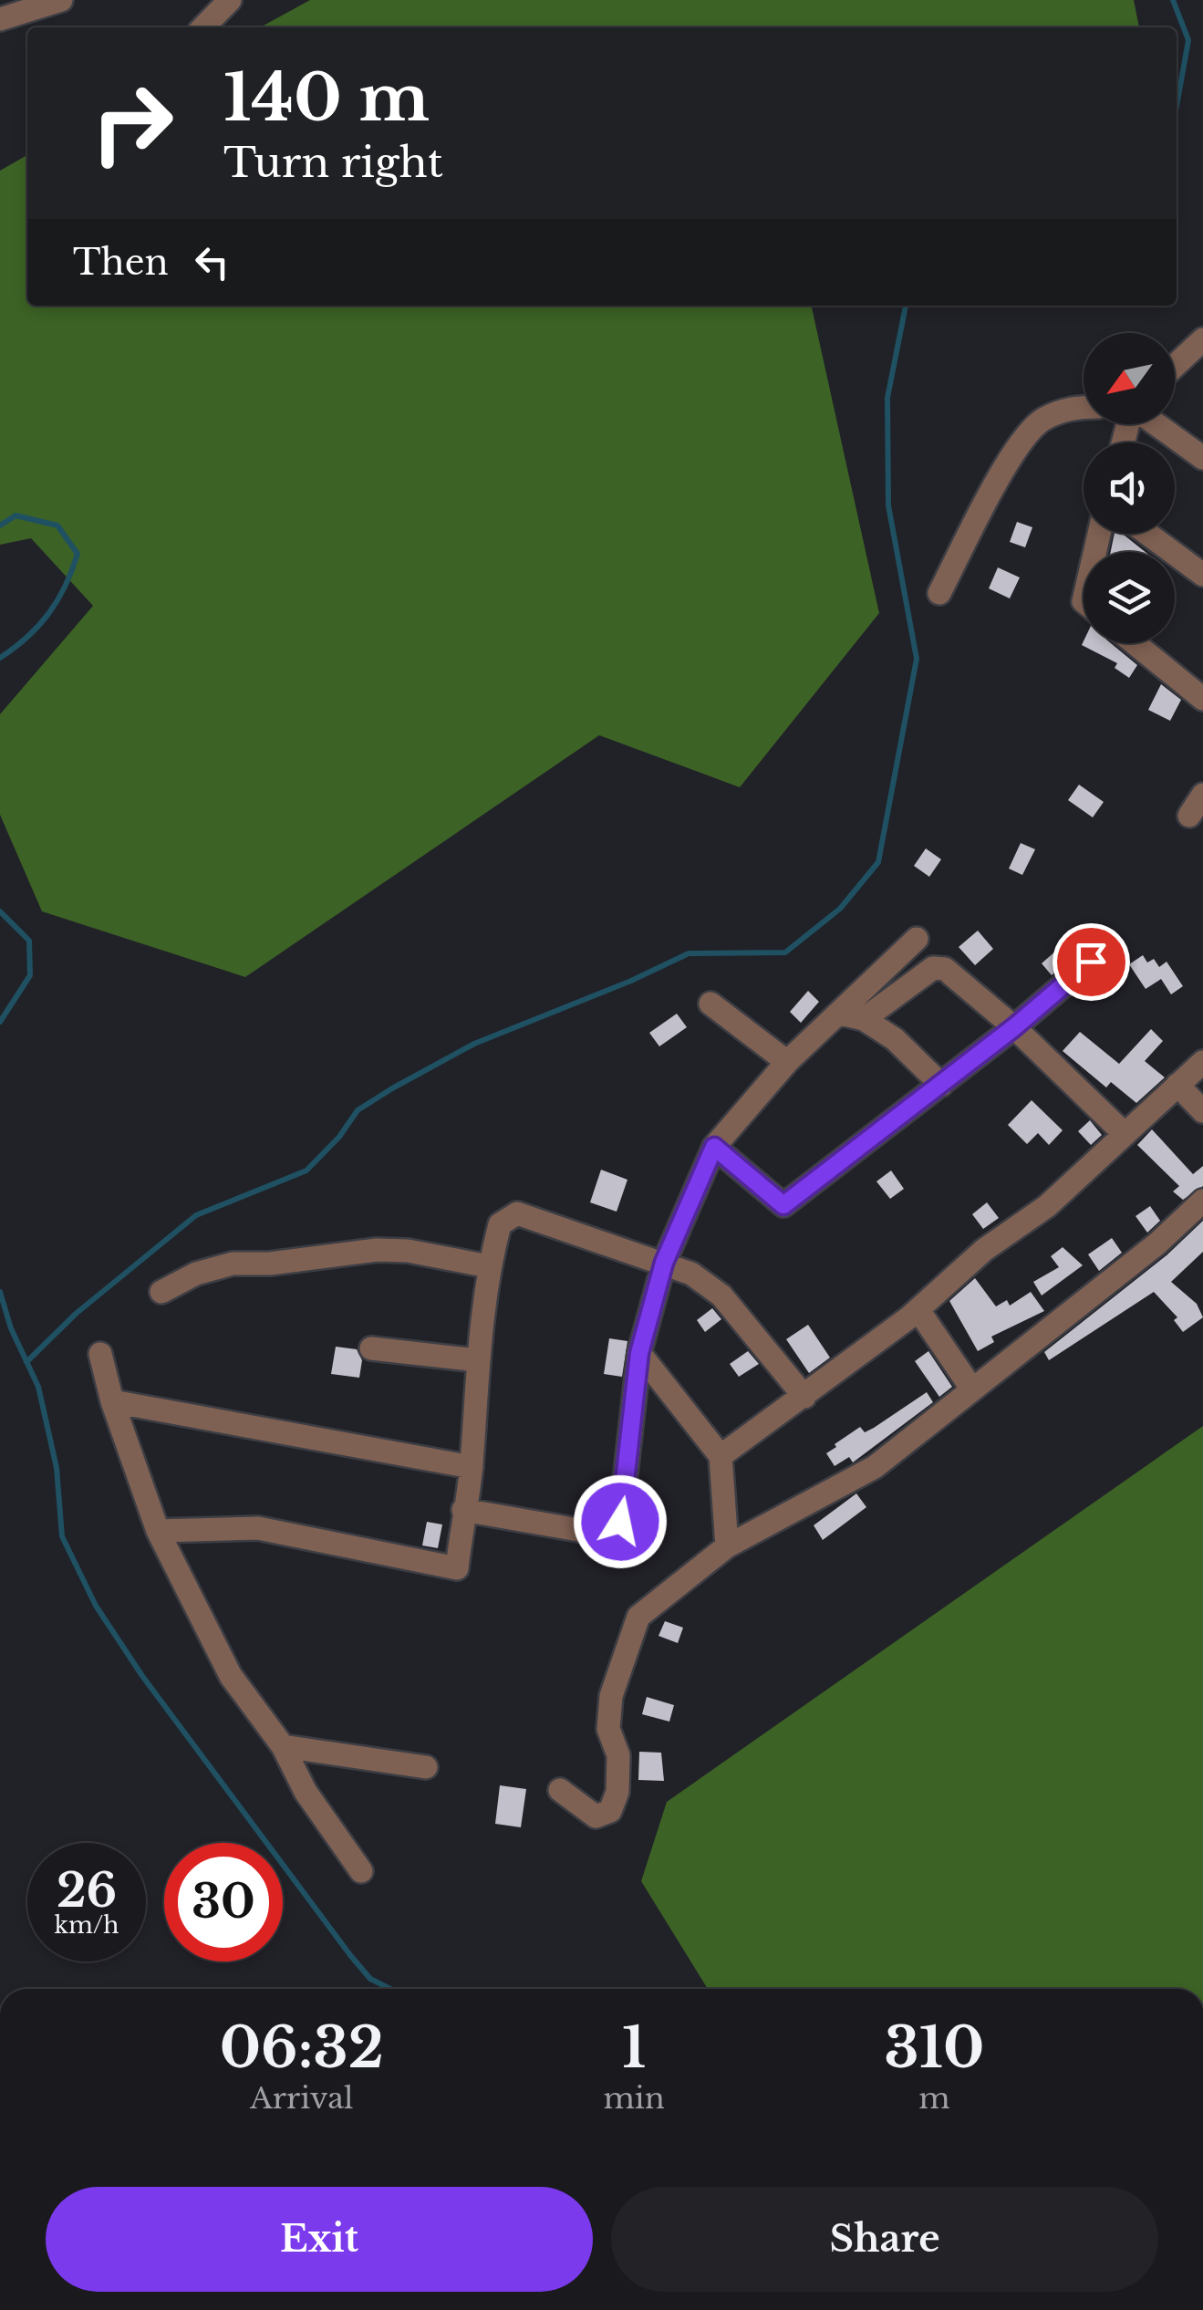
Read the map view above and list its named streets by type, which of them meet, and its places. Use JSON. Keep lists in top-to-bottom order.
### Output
{
  "north": "bottom left",
  "page": {
    "turn": ["140 m", "Turn right"],
    "then": "Then",
    "speed": "26 km/h",
    "limit": "30",
    "eta": [
      "06:32",
      "Arrival",
      "1",
      "min",
      "310",
      "m"
    ],
    "buttons": ["Exit", "Share"]
  }
}
